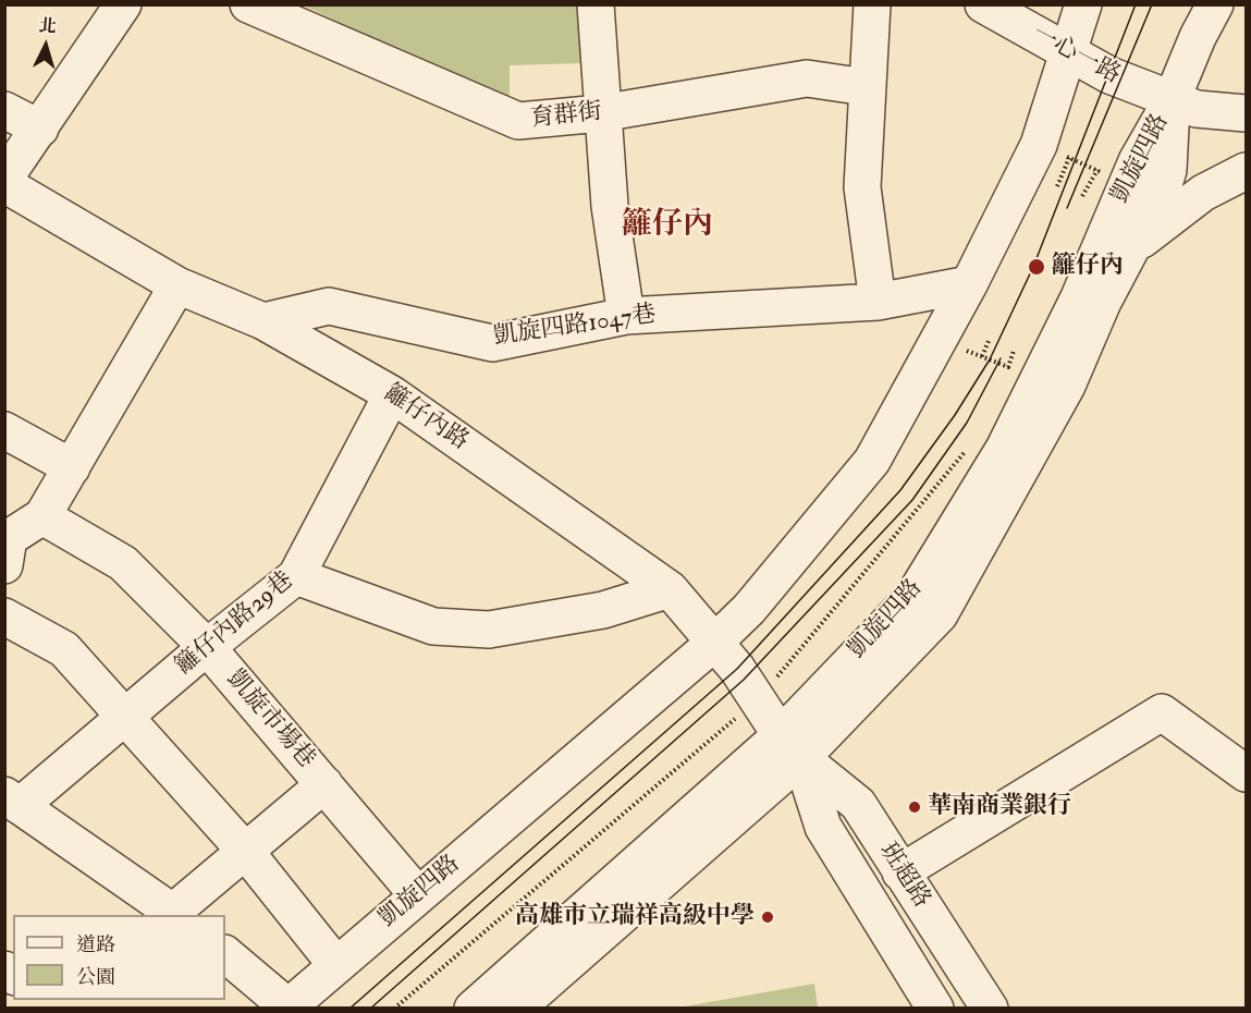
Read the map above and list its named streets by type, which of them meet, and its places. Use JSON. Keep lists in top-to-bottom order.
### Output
{
  "streets": {
    "street": [
      "一心一路",
      "育群街",
      "凱旋四路",
      "凱旋四路1047巷",
      "籬仔內路",
      "籬仔內路29巷",
      "凱旋市場巷",
      "班超路"
    ]
  },
  "crossings": [
    ["一心一路", "凱旋四路"],
    ["凱旋四路", "凱旋四路1047巷"],
    ["凱旋四路", "籬仔內路"],
    ["凱旋四路", "凱旋市場巷"],
    ["凱旋四路", "班超路"],
    ["凱旋四路1047巷", "籬仔內路"],
    ["籬仔內路", "籬仔內路29巷"],
    ["籬仔內路", "班超路"],
    ["籬仔內路29巷", "凱旋市場巷"]
  ],
  "districts": ["籬仔內"],
  "places": ["籬仔內", "華南商業銀行", "高雄市立瑞祥高級中學"],
  "legend": ["道路", "公園"],
  "north": "top"
}
